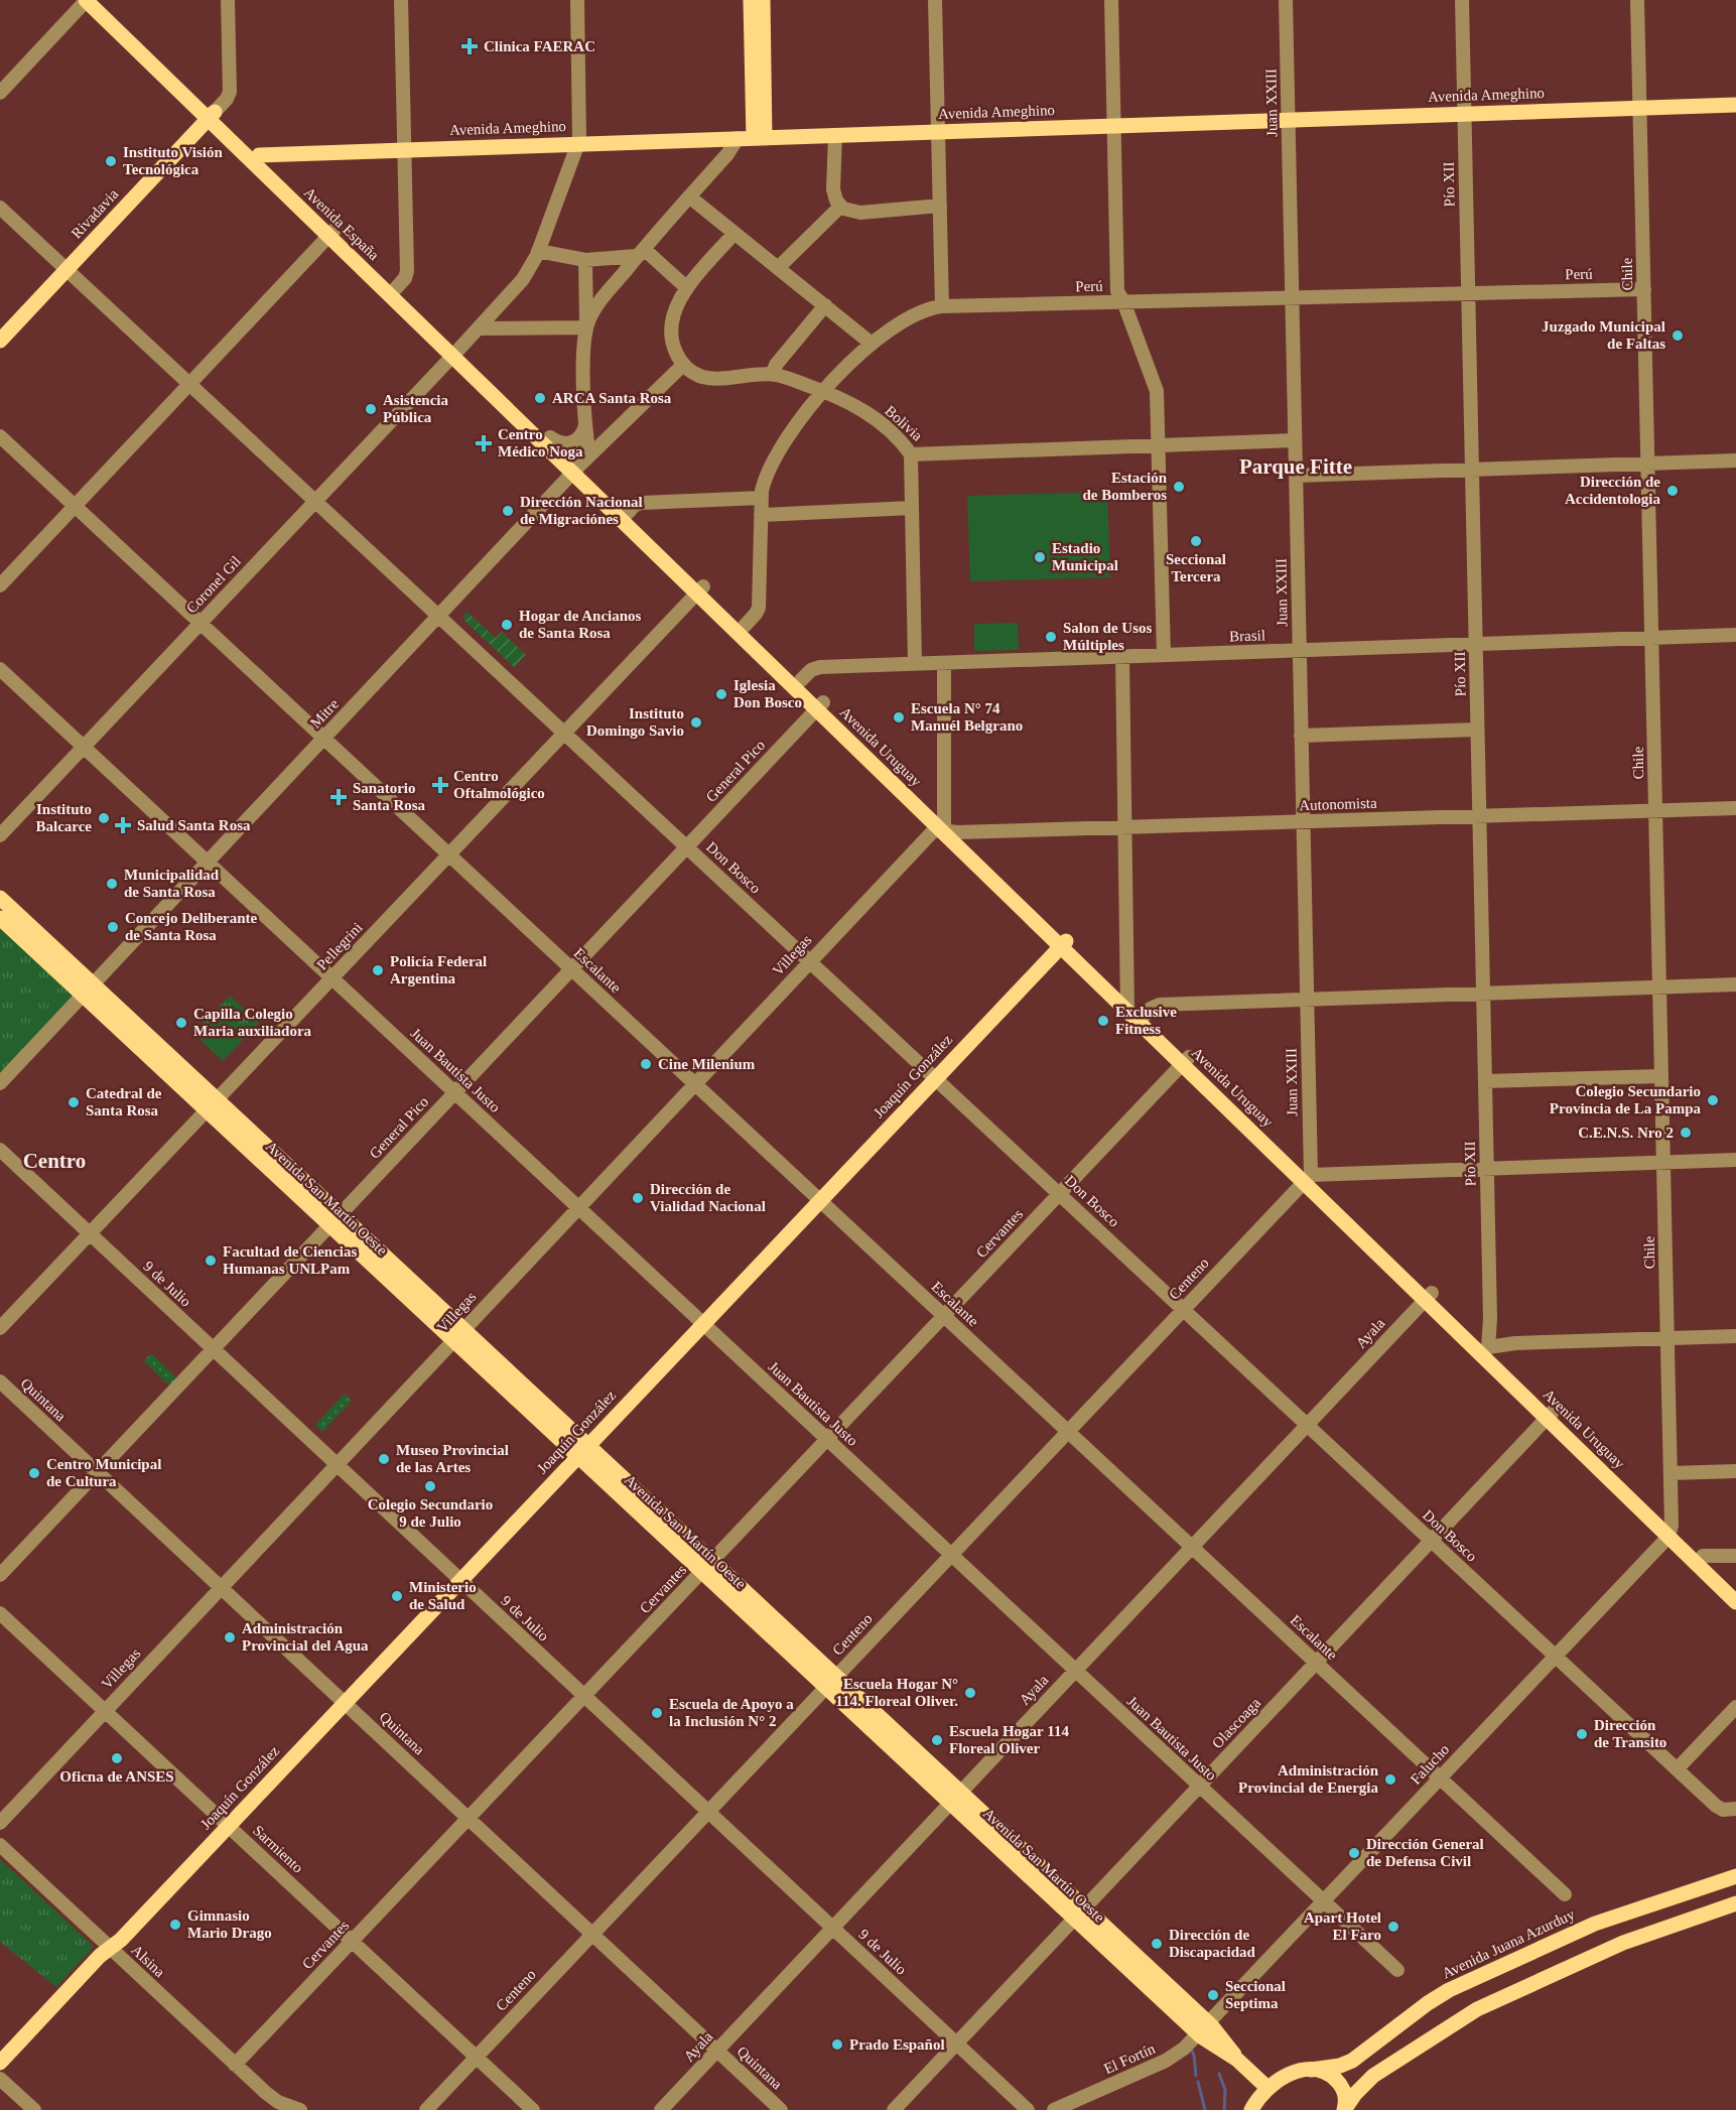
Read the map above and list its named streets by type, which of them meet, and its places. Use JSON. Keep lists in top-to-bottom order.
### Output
{
  "streets": {
    "main road": [
      "Avenida Ameghino",
      "Rivadavia",
      "Avenida España",
      "Avenida Uruguay",
      "Joaquín González",
      "Avenida San Martín Oeste",
      "Avenida Juana Azurduy"
    ],
    "street": [
      "Juan XXIII",
      "Pío XII",
      "Perú",
      "Chile",
      "Bolivia",
      "Coronel Gil",
      "Brasil",
      "Mitre",
      "General Pico",
      "Autonomista",
      "Don Bosco",
      "Pellegrini",
      "Villegas",
      "Escalante",
      "Juan Bautista Justo",
      "Cervantes",
      "Centeno",
      "9 de Julio",
      "Ayala",
      "Quintana",
      "Olascoaga",
      "Falucho",
      "Sarmiento",
      "Alsina",
      "El Fortín"
    ]
  },
  "crossings": [
    ["Avenida Ameghino", "Juan XXIII"],
    ["Avenida Ameghino", "Pío XII"],
    ["Avenida Ameghino", "Avenida España"],
    ["Avenida Ameghino", "Chile"],
    ["Avenida Ameghino", "Coronel Gil"],
    ["Juan XXIII", "Perú"],
    ["Juan XXIII", "Bolivia"],
    ["Juan XXIII", "Brasil"],
    ["Juan XXIII", "Avenida Uruguay"],
    ["Juan XXIII", "Autonomista"],
    ["Juan XXIII", "Centeno"],
    ["Pío XII", "Perú"],
    ["Pío XII", "Brasil"],
    ["Pío XII", "Avenida Uruguay"],
    ["Pío XII", "Autonomista"],
    ["Rivadavia", "Avenida España"],
    ["Rivadavia", "Don Bosco"],
    ["Avenida España", "Coronel Gil"],
    ["Avenida España", "Mitre"],
    ["Avenida España", "Avenida Uruguay"],
    ["Perú", "Chile"],
    ["Perú", "Bolivia"],
    ["Perú", "Avenida Uruguay"],
    ["Chile", "Brasil"],
    ["Chile", "Avenida Uruguay"],
    ["Chile", "Autonomista"],
    ["Chile", "Falucho"],
    ["Coronel Gil", "Don Bosco"],
    ["Coronel Gil", "Escalante"],
    ["Coronel Gil", "Juan Bautista Justo"],
    ["Brasil", "Avenida Uruguay"],
    ["Mitre", "Avenida Uruguay"],
    ["Mitre", "Don Bosco"],
    ["Mitre", "Escalante"],
    ["Mitre", "Juan Bautista Justo"],
    ["Mitre", "Avenida San Martín Oeste"],
    ["Avenida Uruguay", "General Pico"],
    ["Avenida Uruguay", "Autonomista"],
    ["Avenida Uruguay", "Pellegrini"],
    ["Avenida Uruguay", "Villegas"],
    ["Avenida Uruguay", "Joaquín González"],
    ["Avenida Uruguay", "Cervantes"],
    ["Avenida Uruguay", "Centeno"],
    ["Avenida Uruguay", "Ayala"],
    ["Avenida Uruguay", "Olascoaga"],
    ["Avenida Uruguay", "Falucho"],
    ["General Pico", "Don Bosco"],
    ["General Pico", "Escalante"],
    ["General Pico", "Juan Bautista Justo"],
    ["General Pico", "Avenida San Martín Oeste"],
    ["General Pico", "9 de Julio"],
    ["General Pico", "Quintana"],
    ["Don Bosco", "Pellegrini"],
    ["Don Bosco", "Villegas"],
    ["Don Bosco", "Joaquín González"],
    ["Don Bosco", "Cervantes"],
    ["Don Bosco", "Centeno"],
    ["Don Bosco", "Ayala"],
    ["Don Bosco", "Olascoaga"],
    ["Don Bosco", "Falucho"],
    ["Pellegrini", "Escalante"],
    ["Pellegrini", "Juan Bautista Justo"],
    ["Pellegrini", "Avenida San Martín Oeste"],
    ["Pellegrini", "9 de Julio"],
    ["Villegas", "Escalante"],
    ["Villegas", "Juan Bautista Justo"],
    ["Villegas", "Avenida San Martín Oeste"],
    ["Villegas", "9 de Julio"],
    ["Villegas", "Quintana"],
    ["Villegas", "Sarmiento"],
    ["Escalante", "Joaquín González"],
    ["Escalante", "Cervantes"],
    ["Escalante", "Centeno"],
    ["Escalante", "Ayala"],
    ["Escalante", "Olascoaga"],
    ["Escalante", "Falucho"],
    ["Juan Bautista Justo", "Joaquín González"],
    ["Juan Bautista Justo", "Cervantes"],
    ["Juan Bautista Justo", "Centeno"],
    ["Juan Bautista Justo", "Ayala"],
    ["Juan Bautista Justo", "Olascoaga"],
    ["Juan Bautista Justo", "Falucho"],
    ["Joaquín González", "Avenida San Martín Oeste"],
    ["Joaquín González", "9 de Julio"],
    ["Joaquín González", "Quintana"],
    ["Joaquín González", "Sarmiento"],
    ["Joaquín González", "Alsina"],
    ["Avenida San Martín Oeste", "Cervantes"],
    ["Avenida San Martín Oeste", "Centeno"],
    ["Avenida San Martín Oeste", "Ayala"],
    ["Avenida San Martín Oeste", "Olascoaga"],
    ["Avenida San Martín Oeste", "Falucho"],
    ["Avenida San Martín Oeste", "Avenida Juana Azurduy"],
    ["Avenida San Martín Oeste", "El Fortín"],
    ["Cervantes", "9 de Julio"],
    ["Cervantes", "Quintana"],
    ["Cervantes", "Sarmiento"],
    ["Cervantes", "Alsina"],
    ["Centeno", "9 de Julio"],
    ["Centeno", "Quintana"],
    ["Centeno", "Sarmiento"],
    ["9 de Julio", "Ayala"],
    ["9 de Julio", "Olascoaga"],
    ["Ayala", "Quintana"],
    ["Falucho", "El Fortín"]
  ],
  "districts": ["Parque Fitte", "Centro"],
  "places": {
    "health": [
      "Clinica FAERAC",
      "Centro Médico Noga",
      "Centro Oftalmológico",
      "Sanatorio Santa Rosa",
      "Salud Santa Rosa"
    ],
    "other": [
      "Instituto Visión Tecnológica",
      "Juzgado Municipal de Faltas",
      "ARCA Santa Rosa",
      "Asistencia Pública",
      "Estación de Bomberos",
      "Dirección de Accidentologia",
      "Dirección Nacional de Migraciónes",
      "Seccional Tercera",
      "Estadio Municipal",
      "Hogar de Ancianos de Santa Rosa",
      "Salon de Usos Múltiples",
      "Iglesia Don Bosco",
      "Escuela N° 74 Manuél Belgrano",
      "Instituto Domingo Savio",
      "Instituto Balcarce",
      "Municipalidad de Santa Rosa",
      "Concejo Deliberante de Santa Rosa",
      "Policía Federal Argentina",
      "Exclusive Fitness",
      "Capilla Colegio Maria auxiliadora",
      "Cine Milenium",
      "Colegio Secundario Provincia de La Pampa",
      "Catedral de Santa Rosa",
      "C.E.N.S. Nro 2",
      "Dirección de Vialidad Nacional",
      "Facultad de Ciencias Humanas UNLPam",
      "Museo Provincial de las Artes",
      "Centro Municipal de Cultura",
      "Colegio Secundario 9 de Julio",
      "Ministerio de Salud",
      "Administración Provincial del Agua",
      "Escuela Hogar N° 114. Floreal Oliver.",
      "Escuela de Apoyo a la Inclusión N° 2",
      "Dirección de Transito",
      "Escuela Hogar 114 Floreal Oliver",
      "Oficna de ANSES",
      "Administración Provincial de Energia",
      "Dirección General de Defensa Civil",
      "Gimnasio Mario Drago",
      "Apart Hotel El Faro",
      "Dirección de Discapacidad",
      "Seccional Septima",
      "Prado Español"
    ]
  }
}
